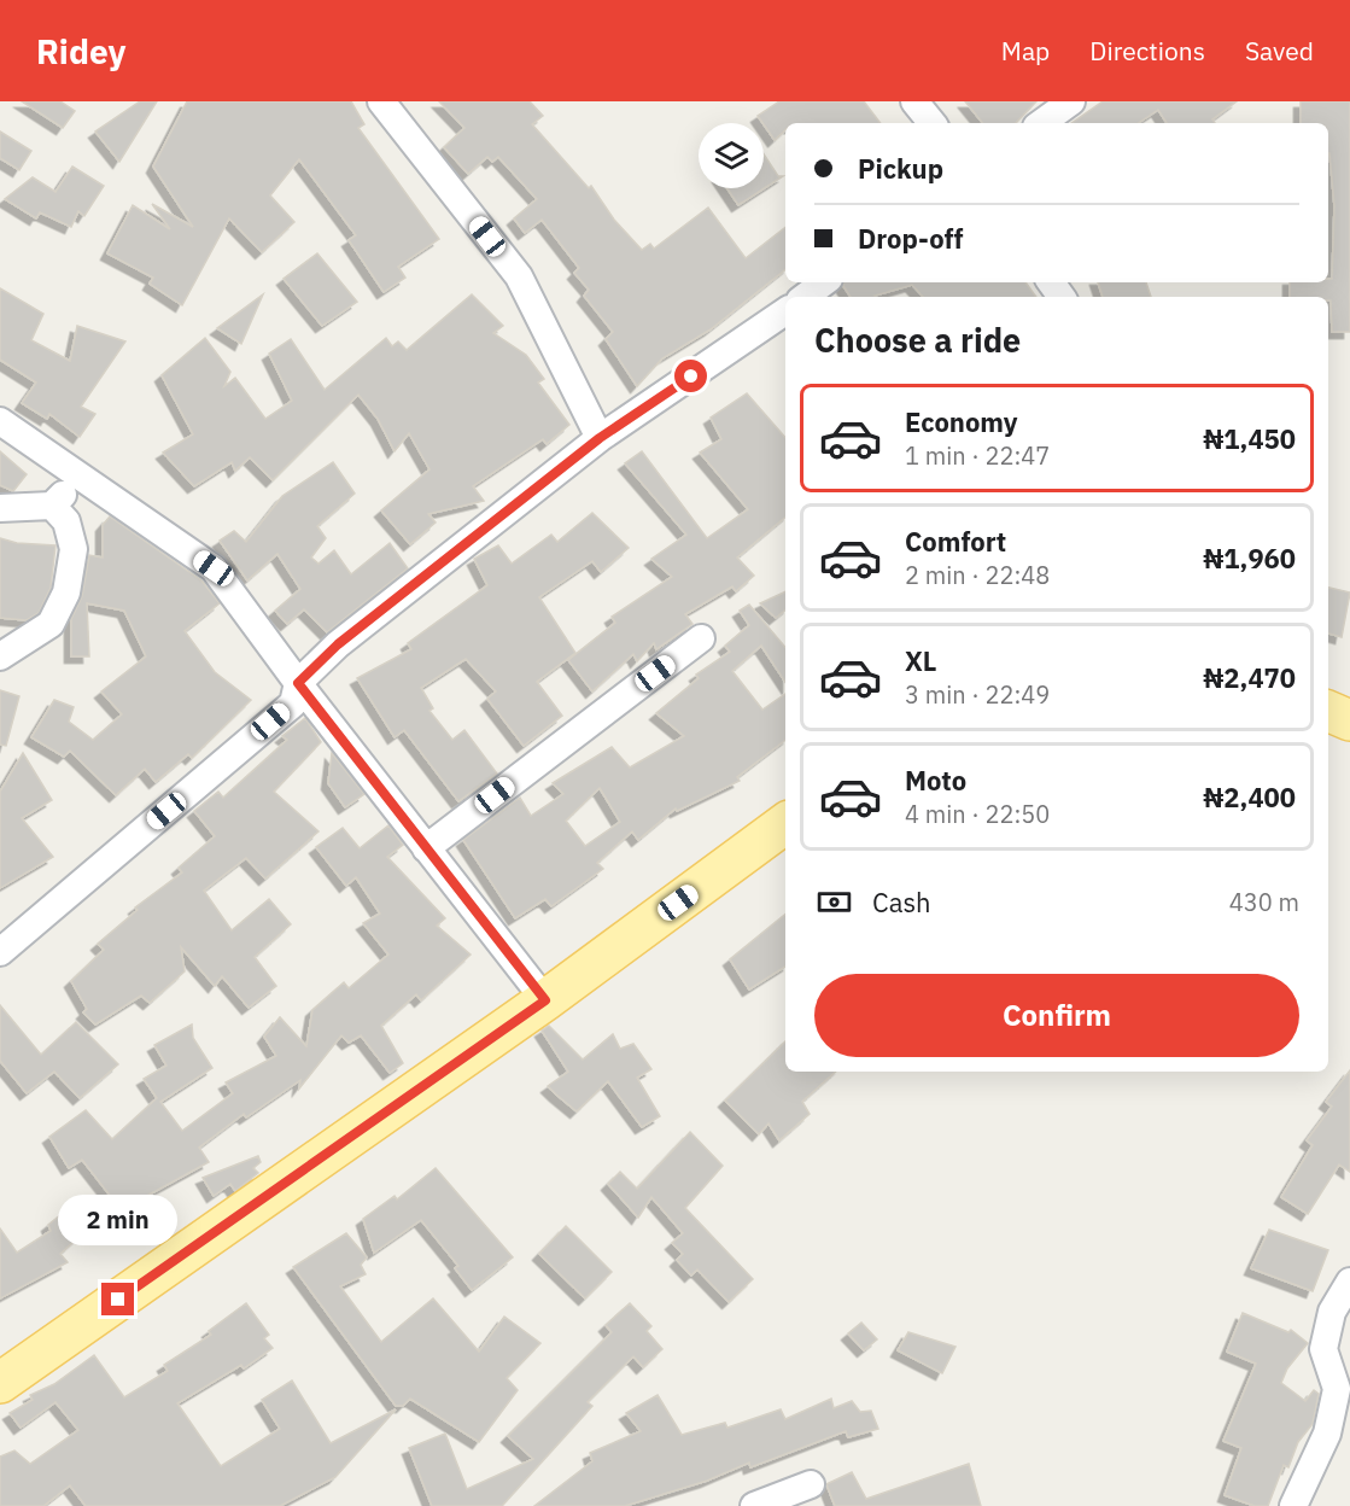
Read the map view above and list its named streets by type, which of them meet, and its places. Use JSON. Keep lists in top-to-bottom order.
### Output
{
  "page": {
    "header": "Ridey",
    "nav": ["Map", "Directions", "Saved"],
    "banner": ["Pickup", "Drop-off"],
    "heading": "Choose a ride",
    "list": [
      {
        "name": "Economy",
        "note": "1 min · 22:47",
        "value": "₦1,450"
      },
      {
        "name": "Comfort",
        "note": "2 min · 22:48",
        "value": "₦1,960"
      },
      {
        "name": "XL",
        "note": "3 min · 22:49",
        "value": "₦2,470"
      },
      {
        "name": "Moto",
        "note": "4 min · 22:50",
        "value": "₦2,400"
      }
    ],
    "pay": ["Cash", "430 m"],
    "buttons": "Confirm",
    "bubble": "2 min"
  }
}
